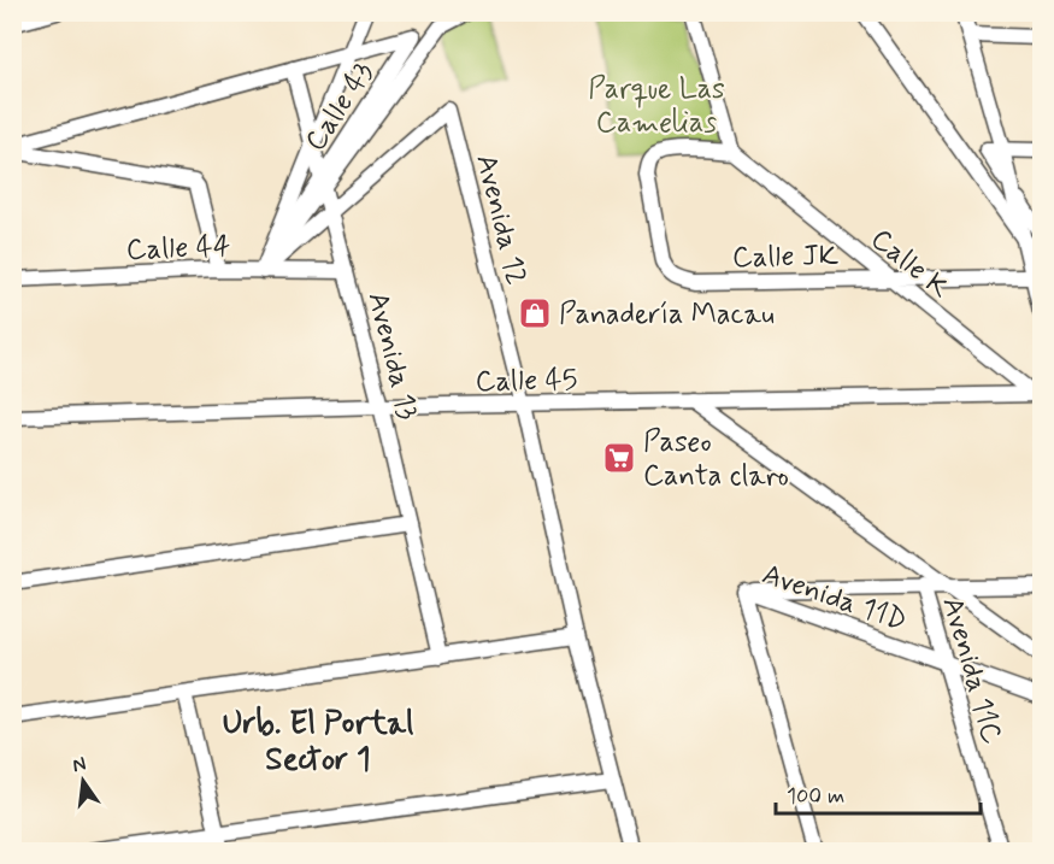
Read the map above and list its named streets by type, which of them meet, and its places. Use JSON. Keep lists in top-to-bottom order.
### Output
{
  "streets": {
    "street": [
      "Calle 43",
      "Avenida 12",
      "Calle 44",
      "Calle JK",
      "Calle K",
      "Avenida 13",
      "Calle 45",
      "Avenida 11D",
      "Avenida 11C"
    ]
  },
  "crossings": [
    ["Calle 43", "Avenida 12"],
    ["Calle 43", "Calle 44"],
    ["Calle 43", "Avenida 13"],
    ["Avenida 12", "Calle 44"],
    ["Avenida 12", "Calle 45"],
    ["Calle 44", "Avenida 13"],
    ["Calle JK", "Calle K"],
    ["Avenida 13", "Calle 45"],
    ["Calle 45", "Avenida 11D"]
  ],
  "districts": ["Urb. El Portal Sector 1"],
  "parks": ["Parque Las Camelias"],
  "places": {
    "shop": ["Panadería Macau"],
    "supermarket": ["Paseo Canta claro"]
  },
  "scale_bar": "100 m",
  "north": "top"
}
